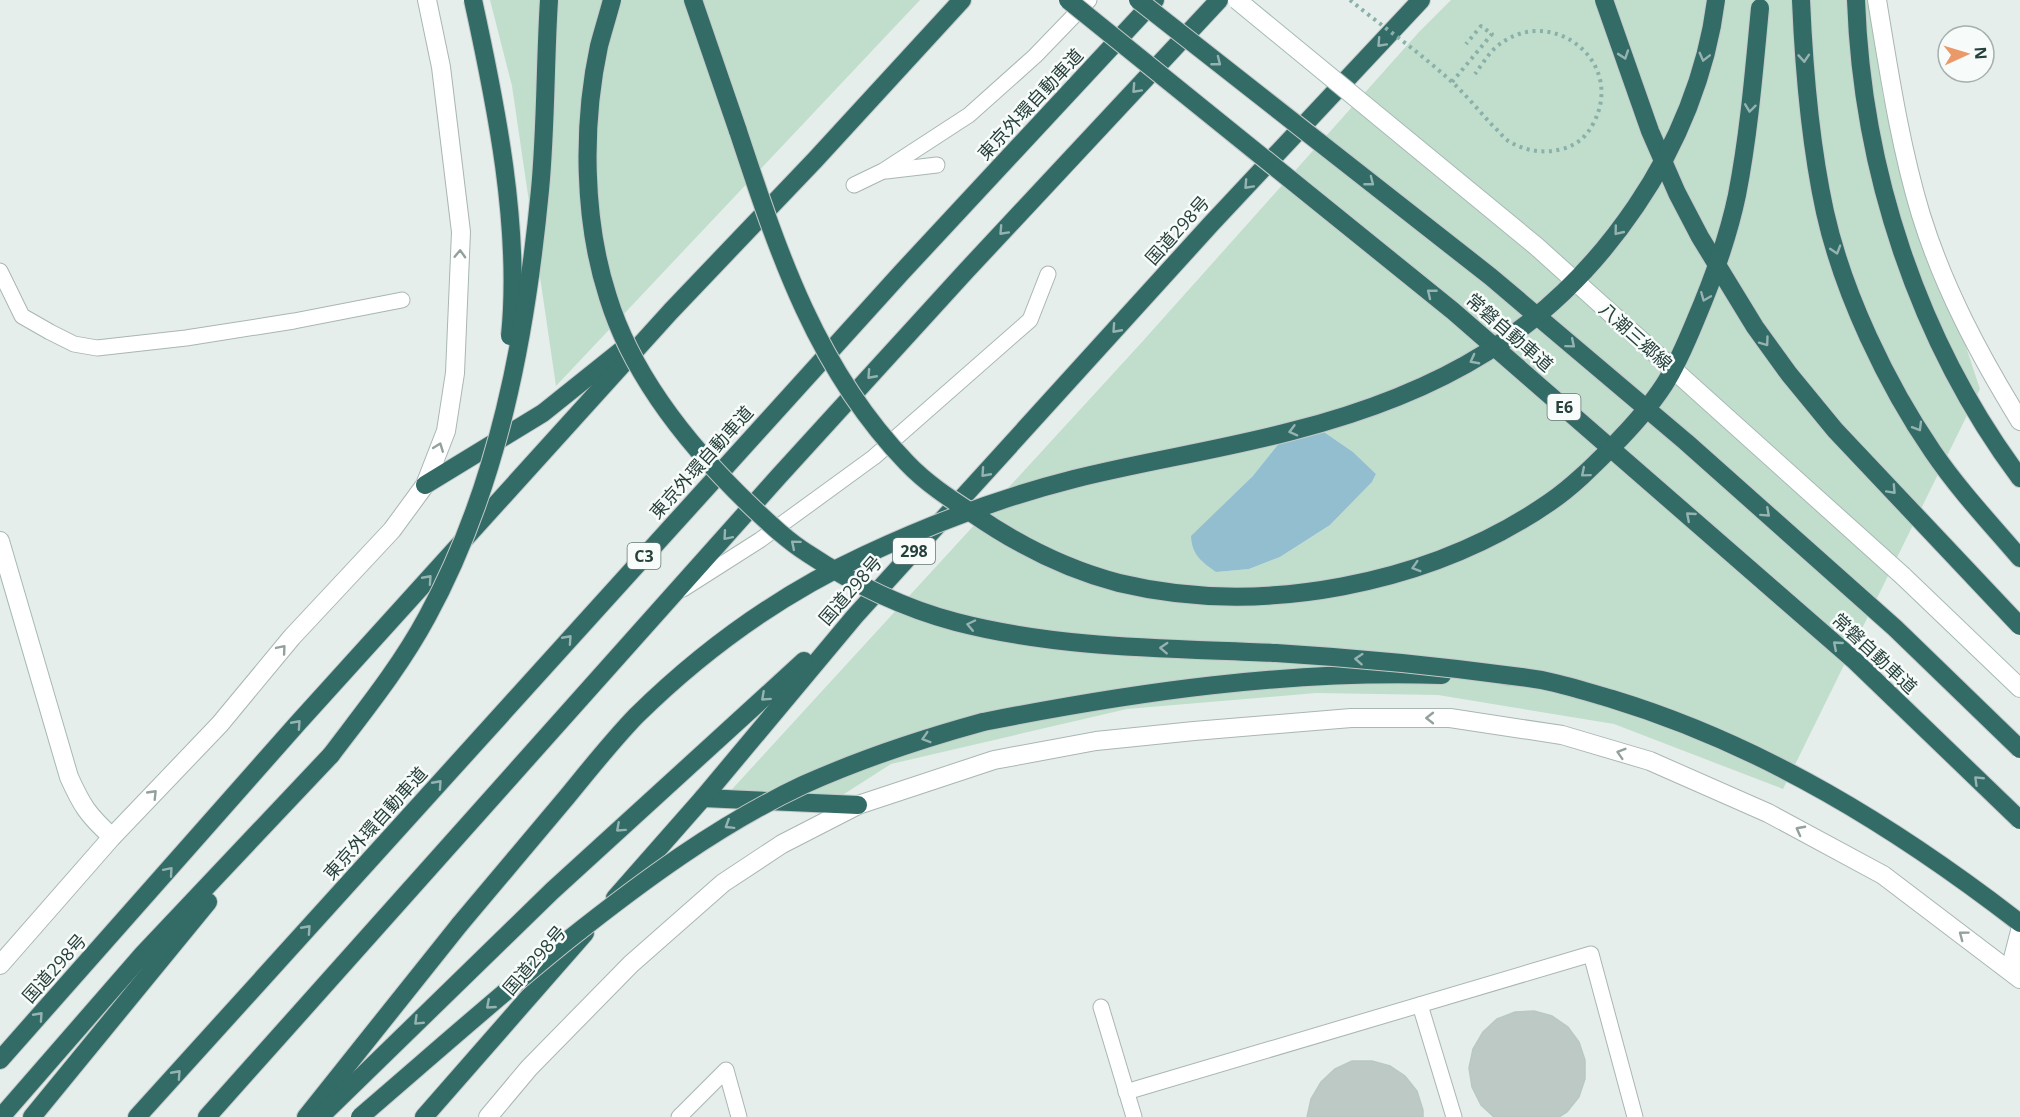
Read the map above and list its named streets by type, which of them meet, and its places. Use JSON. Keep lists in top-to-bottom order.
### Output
{
  "streets": {
    "highway": [
      "東京外環自動車道",
      "国道298号",
      "常磐自動車道",
      "E6",
      "298",
      "C3"
    ],
    "street": ["八潮三郷線"]
  },
  "north": "right"
}
